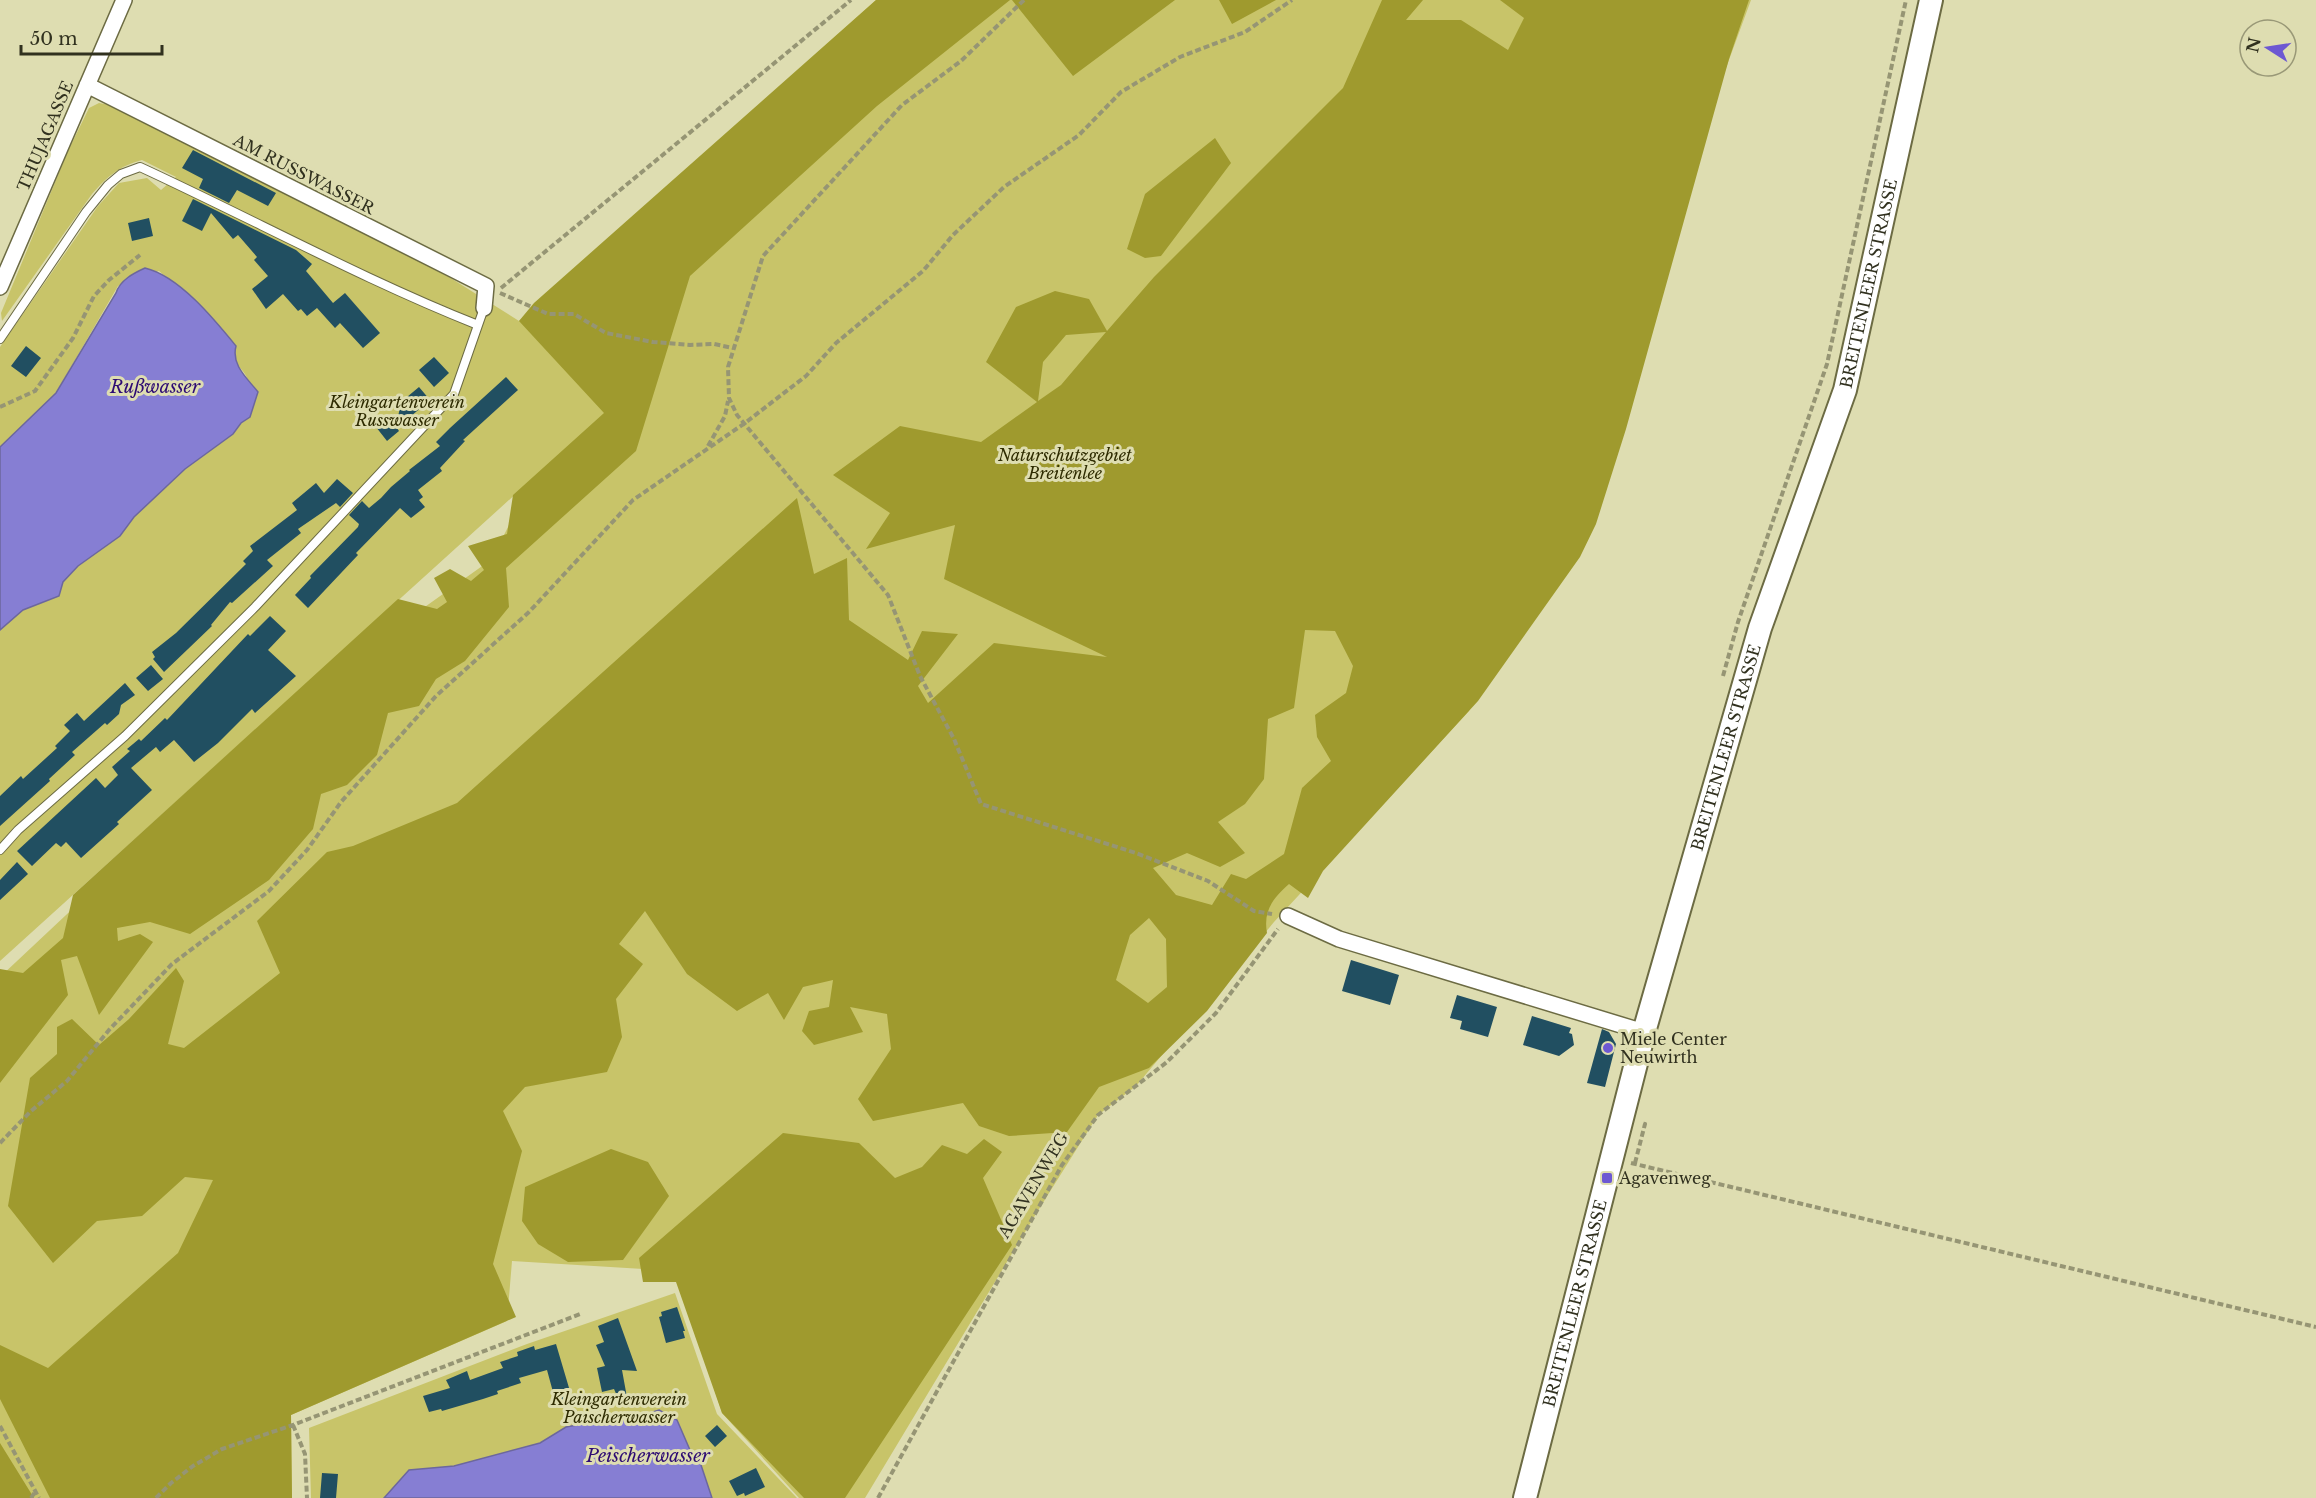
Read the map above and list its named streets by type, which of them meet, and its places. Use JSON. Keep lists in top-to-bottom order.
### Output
{
  "streets": {
    "main road": ["BREITENLEER STRASSE"],
    "street": ["THUJAGASSE", "AM RUSSWASSER"],
    "path": ["AGAVENWEG"]
  },
  "crossings": [
    ["THUJAGASSE", "AM RUSSWASSER"]
  ],
  "water": ["Rußwasser", "Peischerwasser"],
  "parks": ["Kleingartenverein Russwasser", "Naturschutzgebiet Breitenlee", "Kleingartenverein Paischerwasser"],
  "places": {
    "other": ["Miele Center Neuwirth"],
    "transit": ["Agavenweg"]
  },
  "scale_bar": "50 m",
  "north": "left"
}
